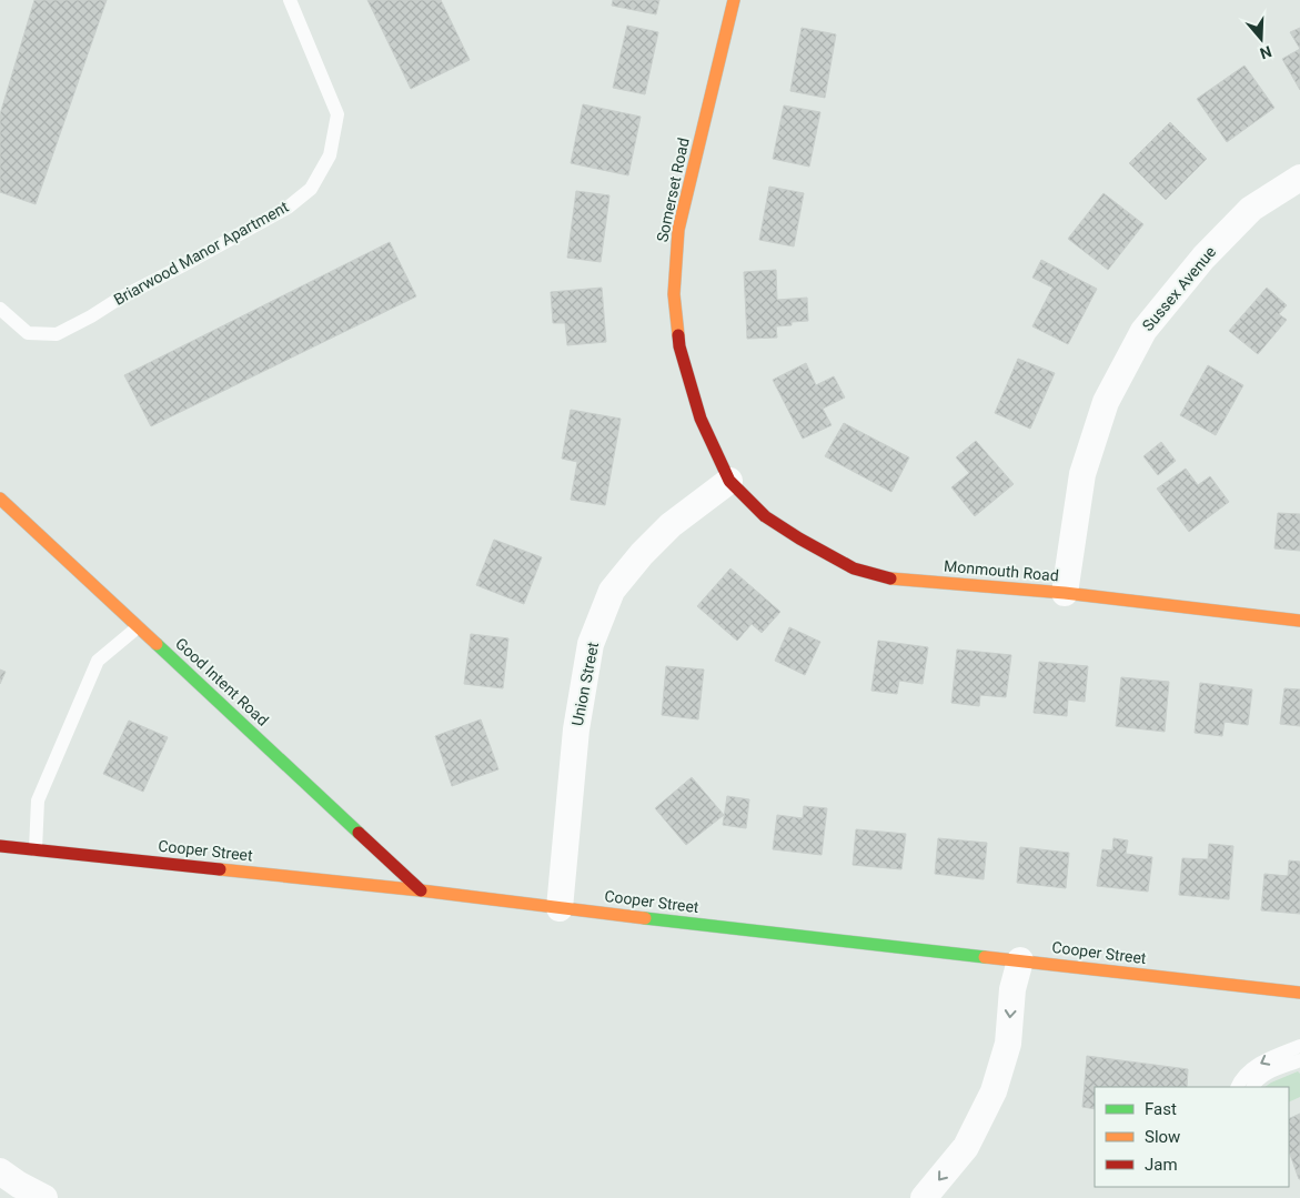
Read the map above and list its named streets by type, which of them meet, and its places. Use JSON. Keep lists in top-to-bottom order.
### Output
{
  "streets": {
    "main road": [
      "Somerset Road",
      "Monmouth Road",
      "Good Intent Road",
      "Cooper Street"
    ],
    "street": ["Sussex Avenue", "Union Street"],
    "lane": ["Briarwood Manor Apartment"]
  },
  "crossings": [
    ["Somerset Road", "Monmouth Road"],
    ["Somerset Road", "Union Street"],
    ["Sussex Avenue", "Monmouth Road"],
    ["Monmouth Road", "Union Street"],
    ["Good Intent Road", "Cooper Street"],
    ["Union Street", "Cooper Street"]
  ],
  "legend": ["Fast", "Slow", "Jam"],
  "north": "bottom"
}
